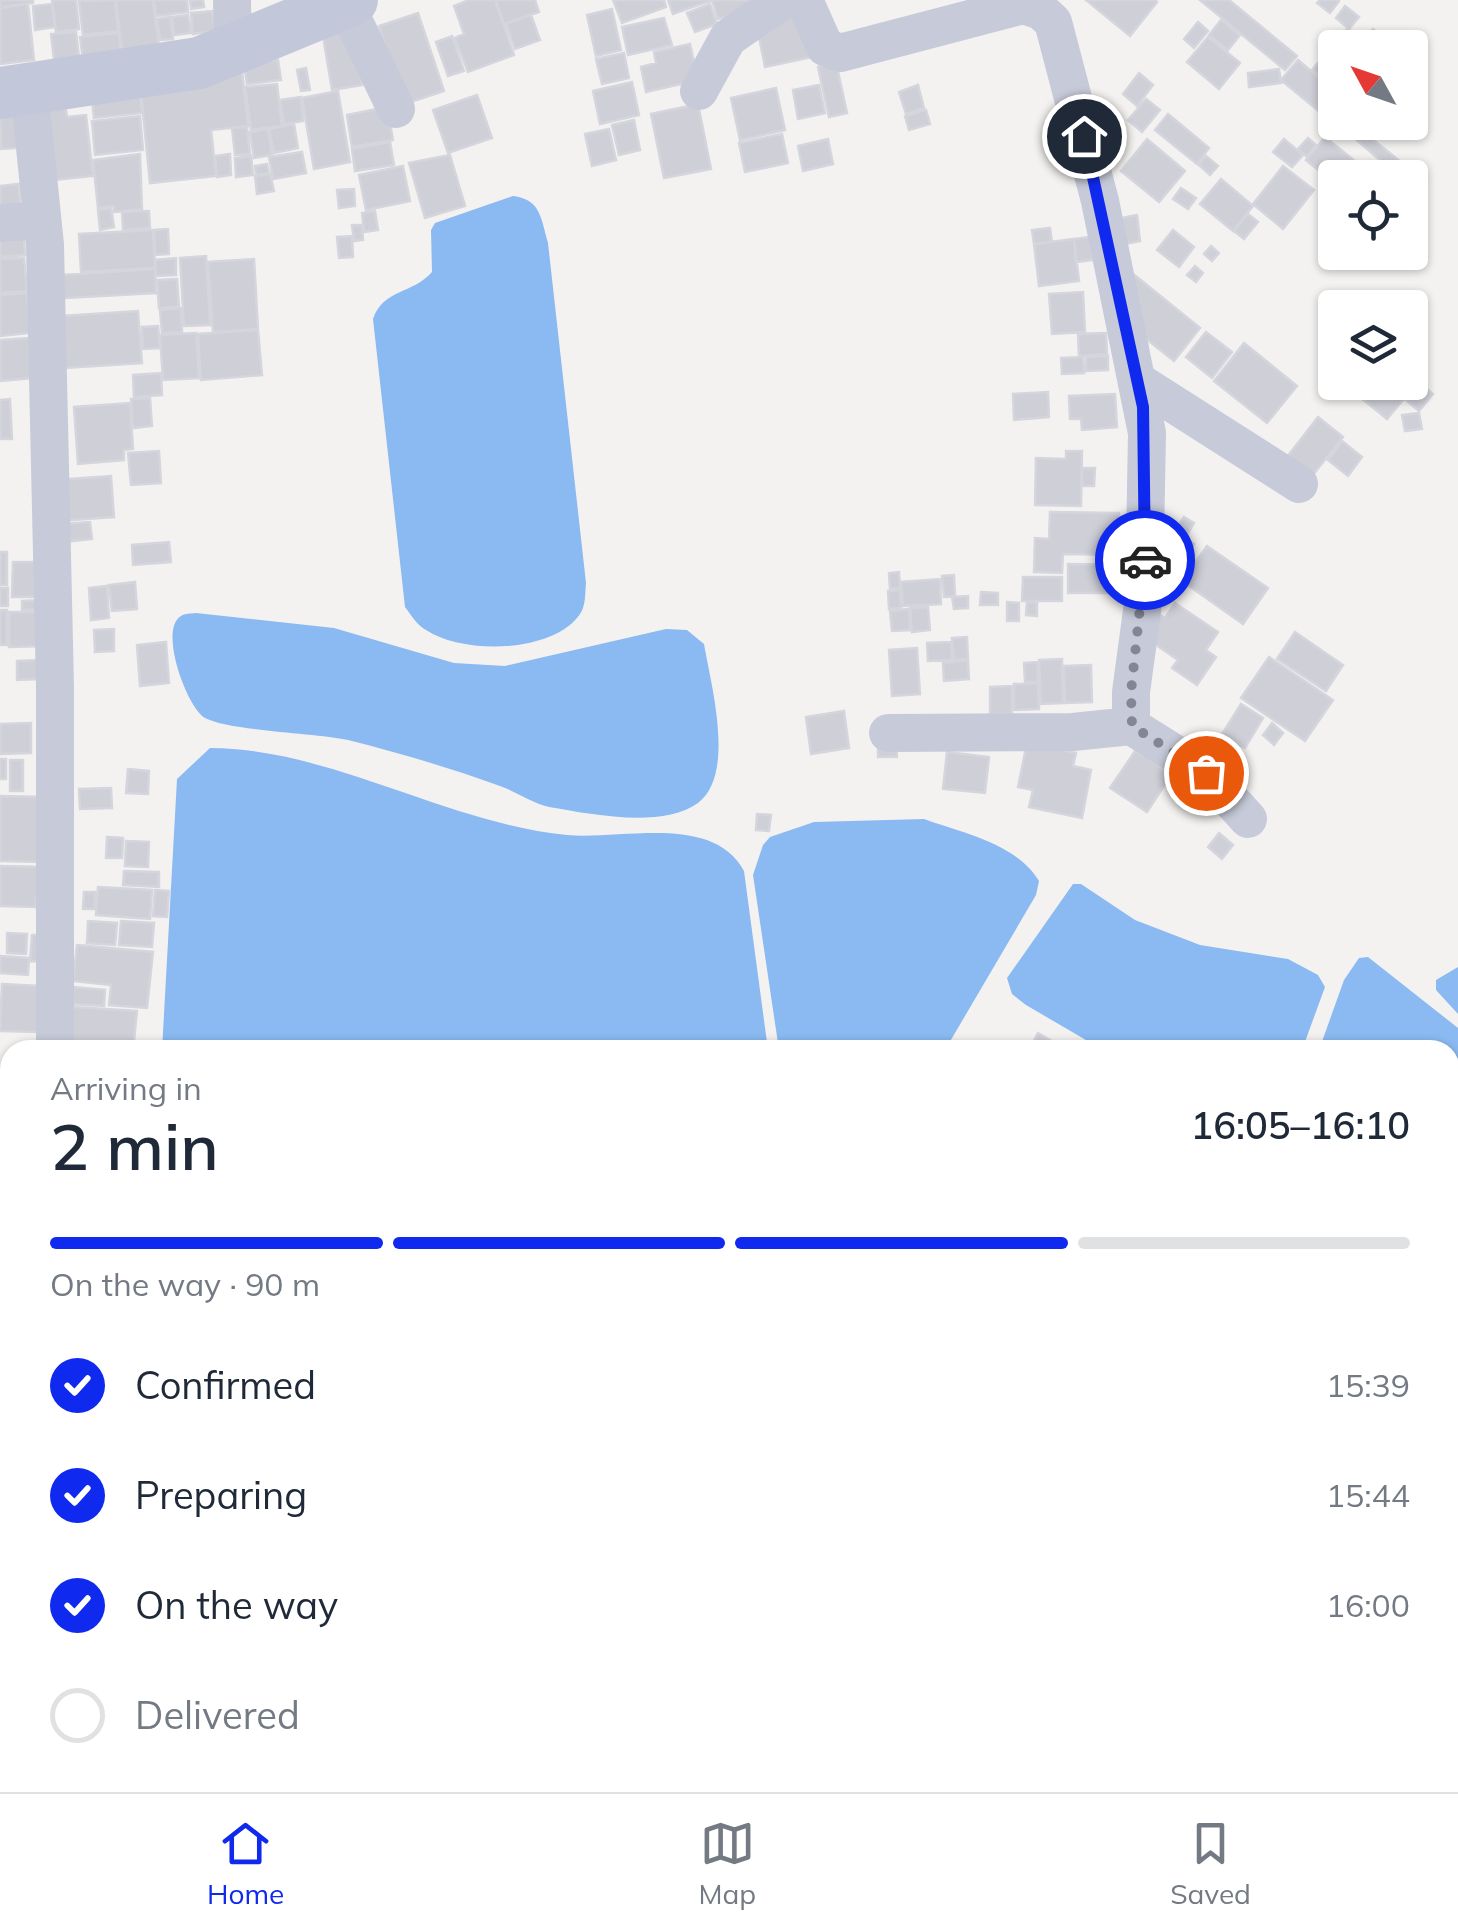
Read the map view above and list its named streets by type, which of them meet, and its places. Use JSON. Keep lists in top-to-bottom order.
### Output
{
  "north": "top left",
  "page": {
    "heading": ["2 min", "Arriving in", "16:05–16:10"],
    "bar": "On the way · 90 m",
    "list": [
      ["Confirmed", "15:39"],
      ["Preparing", "15:44"],
      ["On the way", "16:00"],
      "Delivered"
    ],
    "tabs": ["Home", "Map", "Saved"]
  }
}
